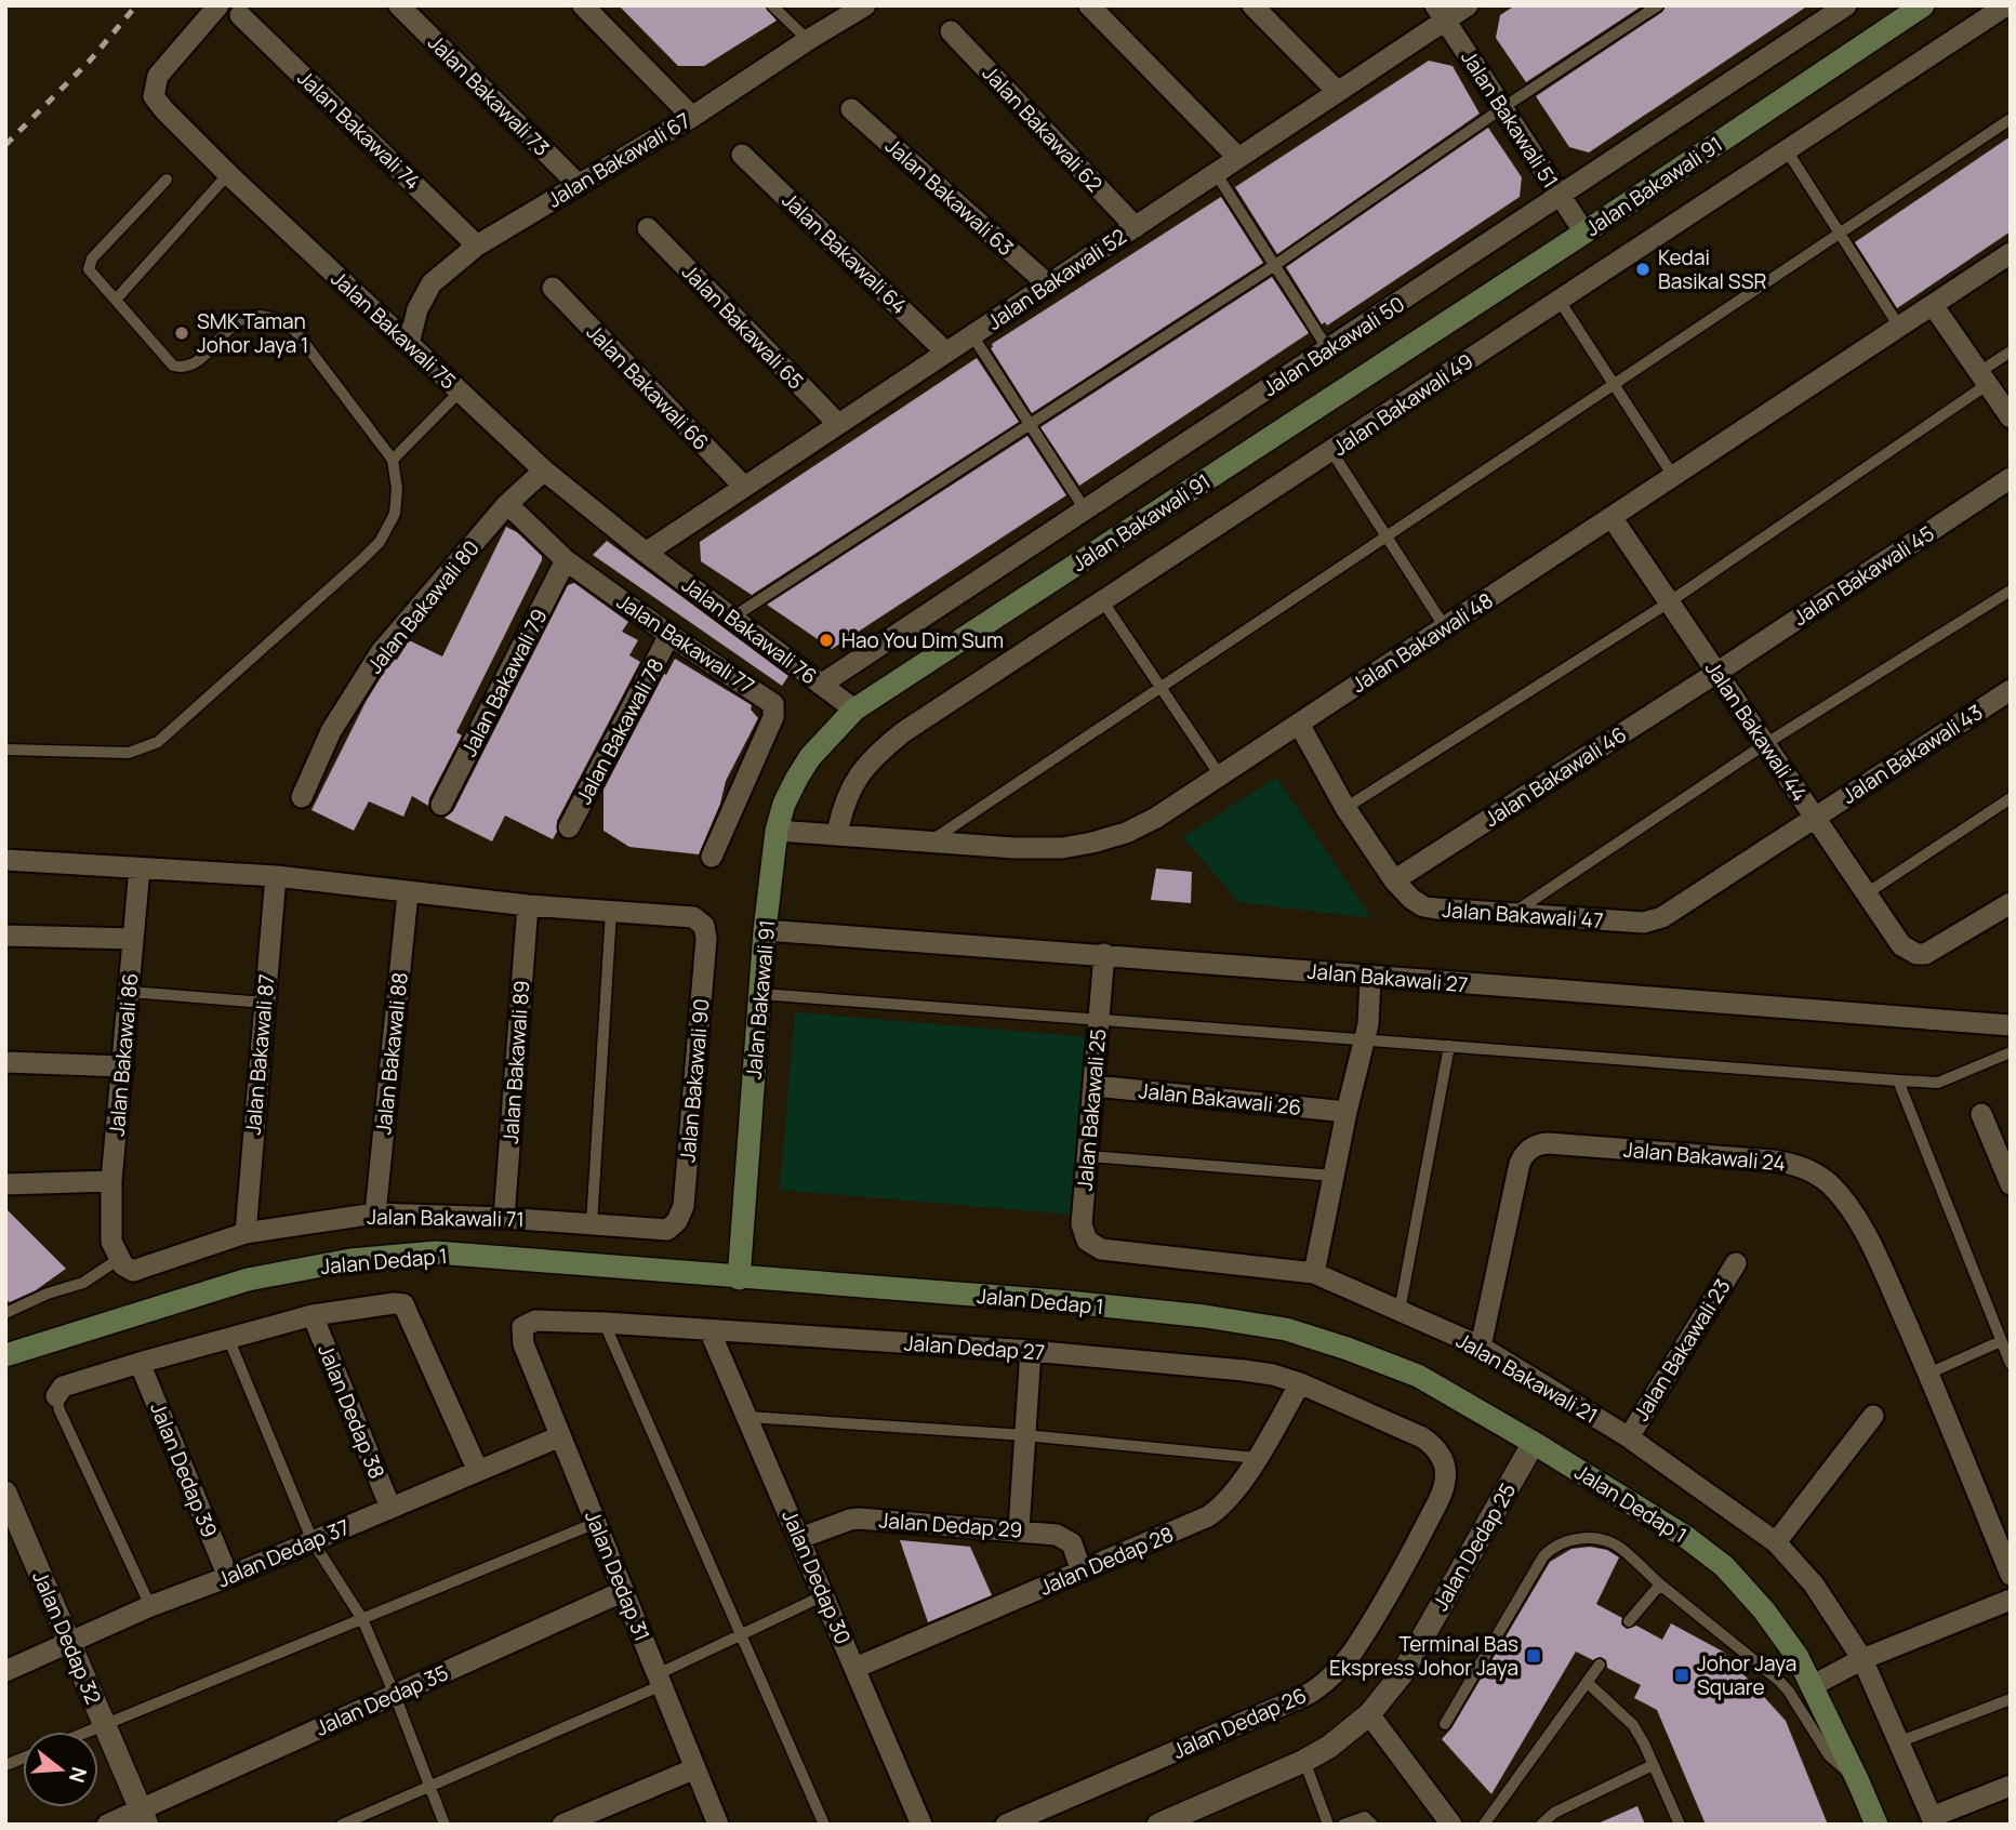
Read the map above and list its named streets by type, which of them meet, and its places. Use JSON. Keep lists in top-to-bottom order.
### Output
{
  "streets": {
    "main road": ["Jalan Bakawali 91", "Jalan Dedap 1"],
    "street": [
      "Jalan Bakawali 73",
      "Jalan Bakawali 51",
      "Jalan Bakawali 62",
      "Jalan Bakawali 74",
      "Jalan Bakawali 67",
      "Jalan Bakawali 63",
      "Jalan Bakawali 64",
      "Jalan Bakawali 52",
      "Jalan Bakawali 65",
      "Jalan Bakawali 75",
      "Jalan Bakawali 50",
      "Jalan Bakawali 66",
      "Jalan Bakawali 49",
      "Jalan Bakawali 45",
      "Jalan Bakawali 80",
      "Jalan Bakawali 76",
      "Jalan Bakawali 48",
      "Jalan Bakawali 77",
      "Jalan Bakawali 79",
      "Jalan Bakawali 78",
      "Jalan Bakawali 44",
      "Jalan Bakawali 43",
      "Jalan Bakawali 46",
      "Jalan Bakawali 47",
      "Jalan Bakawali 27",
      "Jalan Bakawali 88",
      "Jalan Bakawali 86",
      "Jalan Bakawali 87",
      "Jalan Bakawali 89",
      "Jalan Bakawali 90",
      "Jalan Bakawali 26",
      "Jalan Bakawali 25",
      "Jalan Bakawali 24",
      "Jalan Bakawali 71",
      "Jalan Dedap 27",
      "Jalan Bakawali 23",
      "Jalan Bakawali 21",
      "Jalan Dedap 38",
      "Jalan Dedap 39",
      "Jalan Dedap 29",
      "Jalan Dedap 25",
      "Jalan Dedap 37",
      "Jalan Dedap 28",
      "Jalan Dedap 31",
      "Jalan Dedap 30",
      "Jalan Dedap 32",
      "Jalan Dedap 35",
      "Jalan Dedap 26"
    ]
  },
  "crossings": [
    ["Jalan Bakawali 73", "Jalan Bakawali 67"],
    ["Jalan Bakawali 51", "Jalan Bakawali 91"],
    ["Jalan Bakawali 51", "Jalan Bakawali 52"],
    ["Jalan Bakawali 51", "Jalan Bakawali 50"],
    ["Jalan Bakawali 62", "Jalan Bakawali 52"],
    ["Jalan Bakawali 74", "Jalan Bakawali 67"],
    ["Jalan Bakawali 67", "Jalan Bakawali 75"],
    ["Jalan Bakawali 91", "Jalan Bakawali 76"],
    ["Jalan Bakawali 91", "Jalan Bakawali 48"],
    ["Jalan Bakawali 91", "Jalan Bakawali 27"],
    ["Jalan Bakawali 91", "Jalan Dedap 1"],
    ["Jalan Bakawali 63", "Jalan Bakawali 52"],
    ["Jalan Bakawali 64", "Jalan Bakawali 52"],
    ["Jalan Bakawali 52", "Jalan Bakawali 65"],
    ["Jalan Bakawali 52", "Jalan Bakawali 75"],
    ["Jalan Bakawali 52", "Jalan Bakawali 66"],
    ["Jalan Bakawali 52", "Jalan Bakawali 76"],
    ["Jalan Bakawali 75", "Jalan Bakawali 80"],
    ["Jalan Bakawali 75", "Jalan Bakawali 76"],
    ["Jalan Bakawali 50", "Jalan Bakawali 76"],
    ["Jalan Bakawali 49", "Jalan Bakawali 48"],
    ["Jalan Bakawali 45", "Jalan Bakawali 44"],
    ["Jalan Bakawali 45", "Jalan Bakawali 46"],
    ["Jalan Bakawali 80", "Jalan Bakawali 77"],
    ["Jalan Bakawali 48", "Jalan Bakawali 44"],
    ["Jalan Bakawali 48", "Jalan Bakawali 47"],
    ["Jalan Bakawali 77", "Jalan Bakawali 79"],
    ["Jalan Bakawali 77", "Jalan Bakawali 78"],
    ["Jalan Bakawali 44", "Jalan Bakawali 43"],
    ["Jalan Bakawali 44", "Jalan Bakawali 46"],
    ["Jalan Bakawali 44", "Jalan Bakawali 47"],
    ["Jalan Bakawali 43", "Jalan Bakawali 47"],
    ["Jalan Bakawali 46", "Jalan Bakawali 47"],
    ["Jalan Bakawali 27", "Jalan Bakawali 25"],
    ["Jalan Bakawali 88", "Jalan Bakawali 71"],
    ["Jalan Bakawali 86", "Jalan Bakawali 71"],
    ["Jalan Bakawali 87", "Jalan Bakawali 71"],
    ["Jalan Bakawali 89", "Jalan Bakawali 71"],
    ["Jalan Bakawali 90", "Jalan Bakawali 71"],
    ["Jalan Bakawali 26", "Jalan Bakawali 25"],
    ["Jalan Bakawali 25", "Jalan Bakawali 21"],
    ["Jalan Bakawali 24", "Jalan Bakawali 21"],
    ["Jalan Dedap 1", "Jalan Dedap 25"],
    ["Jalan Dedap 27", "Jalan Dedap 28"],
    ["Jalan Dedap 27", "Jalan Dedap 31"],
    ["Jalan Dedap 27", "Jalan Dedap 30"],
    ["Jalan Dedap 27", "Jalan Dedap 26"],
    ["Jalan Bakawali 23", "Jalan Bakawali 21"],
    ["Jalan Dedap 38", "Jalan Dedap 37"],
    ["Jalan Dedap 39", "Jalan Dedap 37"],
    ["Jalan Dedap 29", "Jalan Dedap 28"],
    ["Jalan Dedap 29", "Jalan Dedap 30"],
    ["Jalan Dedap 37", "Jalan Dedap 31"],
    ["Jalan Dedap 37", "Jalan Dedap 32"],
    ["Jalan Dedap 28", "Jalan Dedap 30"],
    ["Jalan Dedap 31", "Jalan Dedap 35"],
    ["Jalan Dedap 32", "Jalan Dedap 35"]
  ],
  "places": {
    "other": ["Kedai Basikal SSR", "SMK Taman Johor Jaya 1", "Hao You Dim Sum"],
    "transit": ["Terminal Bas Ekspress Johor Jaya", "Johor Jaya Square"]
  },
  "north": "right"
}
